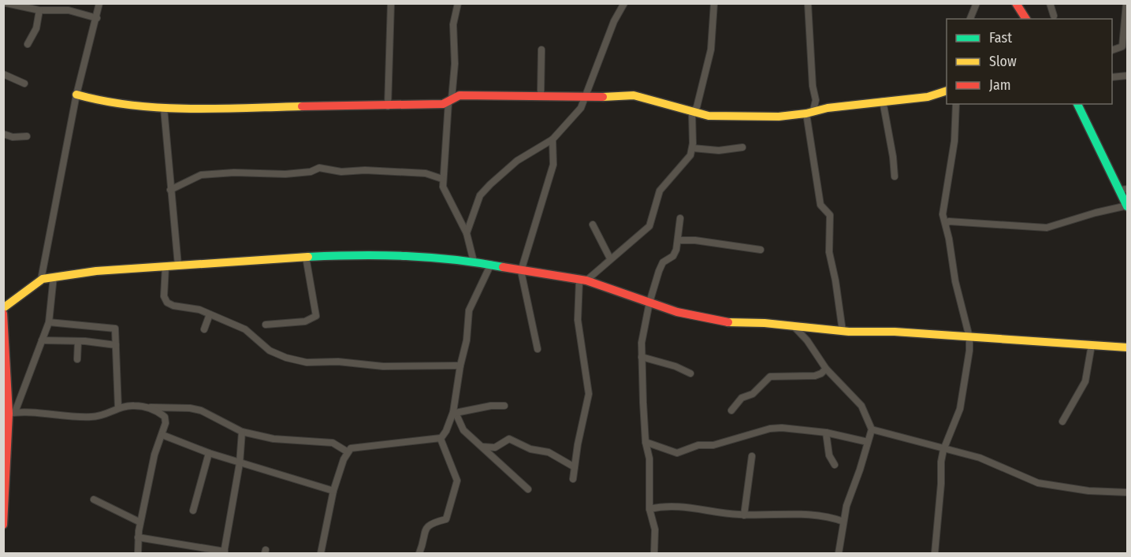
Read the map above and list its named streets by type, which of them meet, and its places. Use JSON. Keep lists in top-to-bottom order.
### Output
{
  "legend": ["Fast", "Slow", "Jam"]
}
